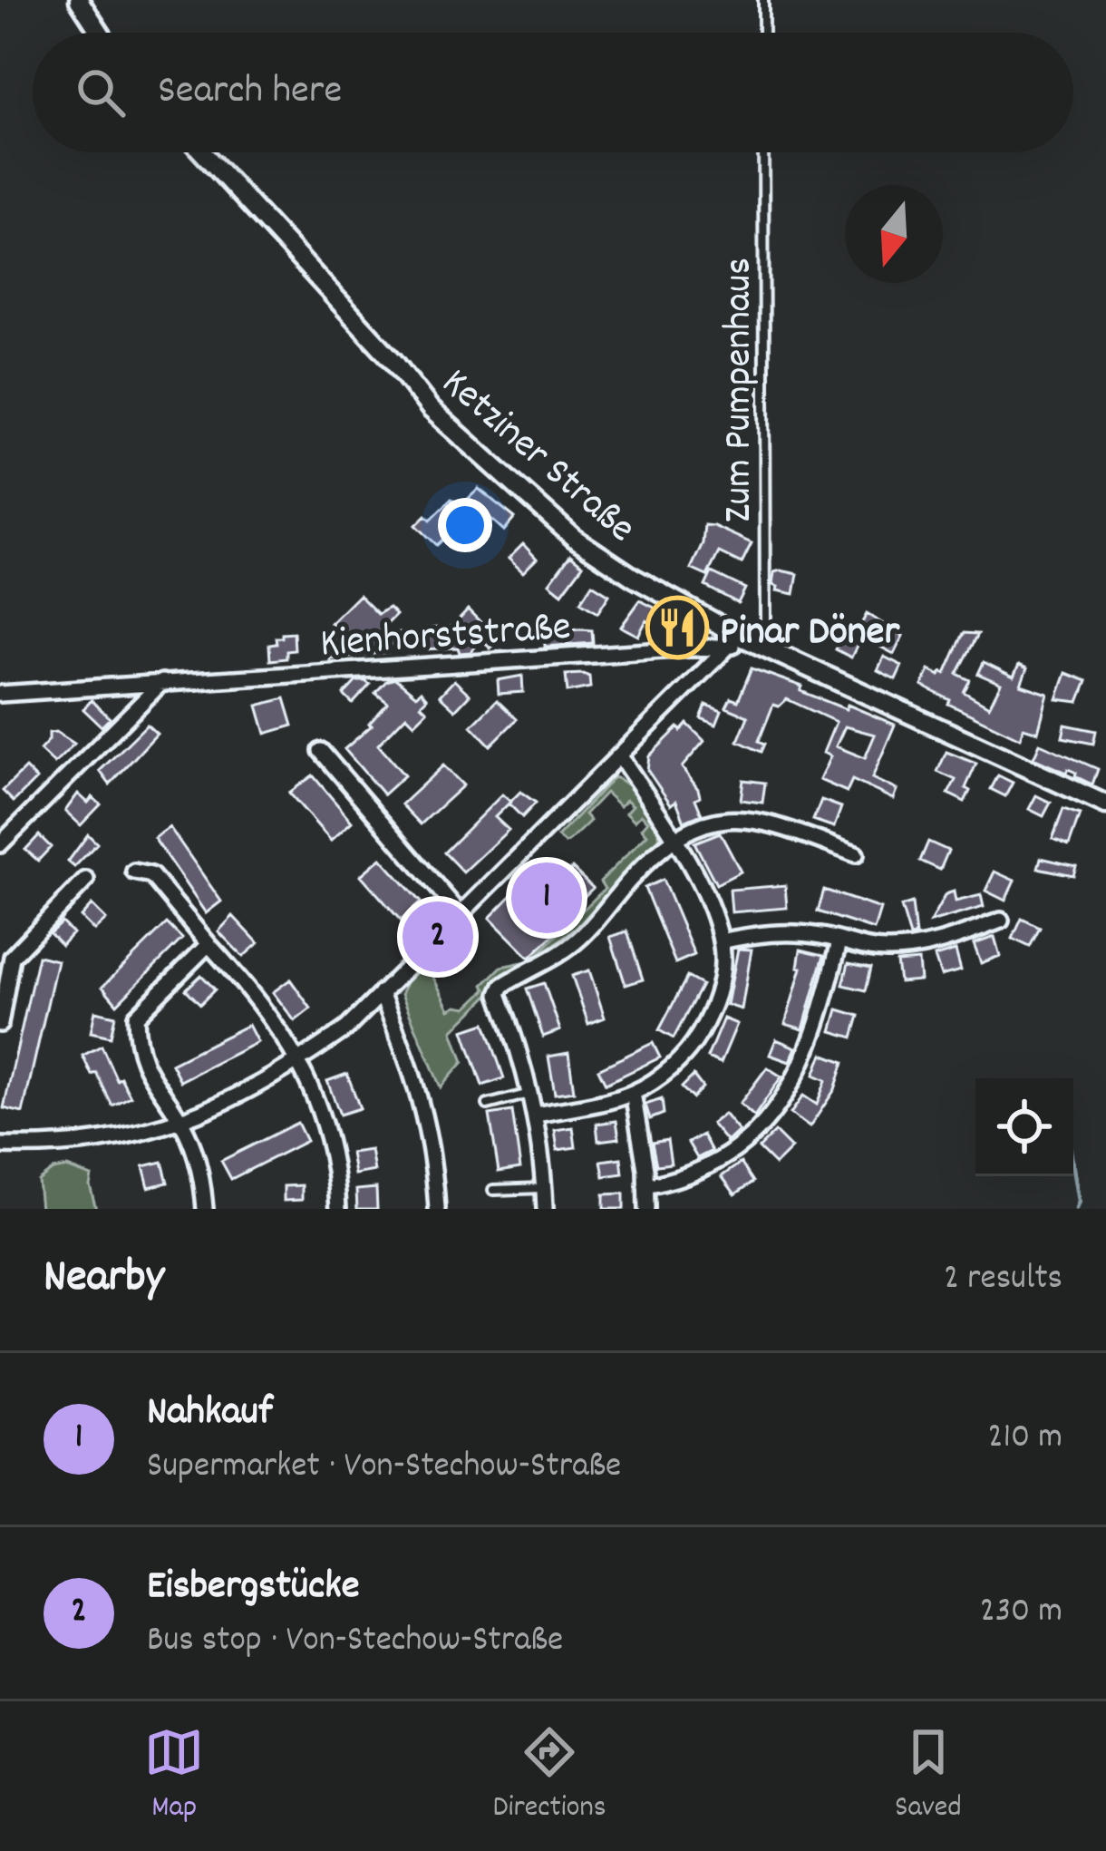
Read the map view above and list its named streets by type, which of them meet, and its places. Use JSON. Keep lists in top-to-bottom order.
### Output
{
  "streets": {
    "street": ["Ketziner Straße", "Kienhorststraße"],
    "lane": ["Zum Pumpenhaus"]
  },
  "crossings": [
    ["Zum Pumpenhaus", "Ketziner Straße"],
    ["Ketziner Straße", "Kienhorststraße"]
  ],
  "places": {
    "restaurant": ["Pinar Döner"]
  },
  "north": "bottom",
  "page": {
    "search": "Search here",
    "pins": ["1", "2"],
    "heading": ["Nearby", "2 results"],
    "list": [
      {
        "mark": "1",
        "name": "Nahkauf",
        "note": "Supermarket · Von-Stechow-Straße",
        "value": "210 m"
      },
      {
        "mark": "2",
        "name": "Eisbergstücke",
        "note": "Bus stop · Von-Stechow-Straße",
        "value": "230 m"
      }
    ],
    "nav": ["Map", "Directions", "Saved"]
  }
}
